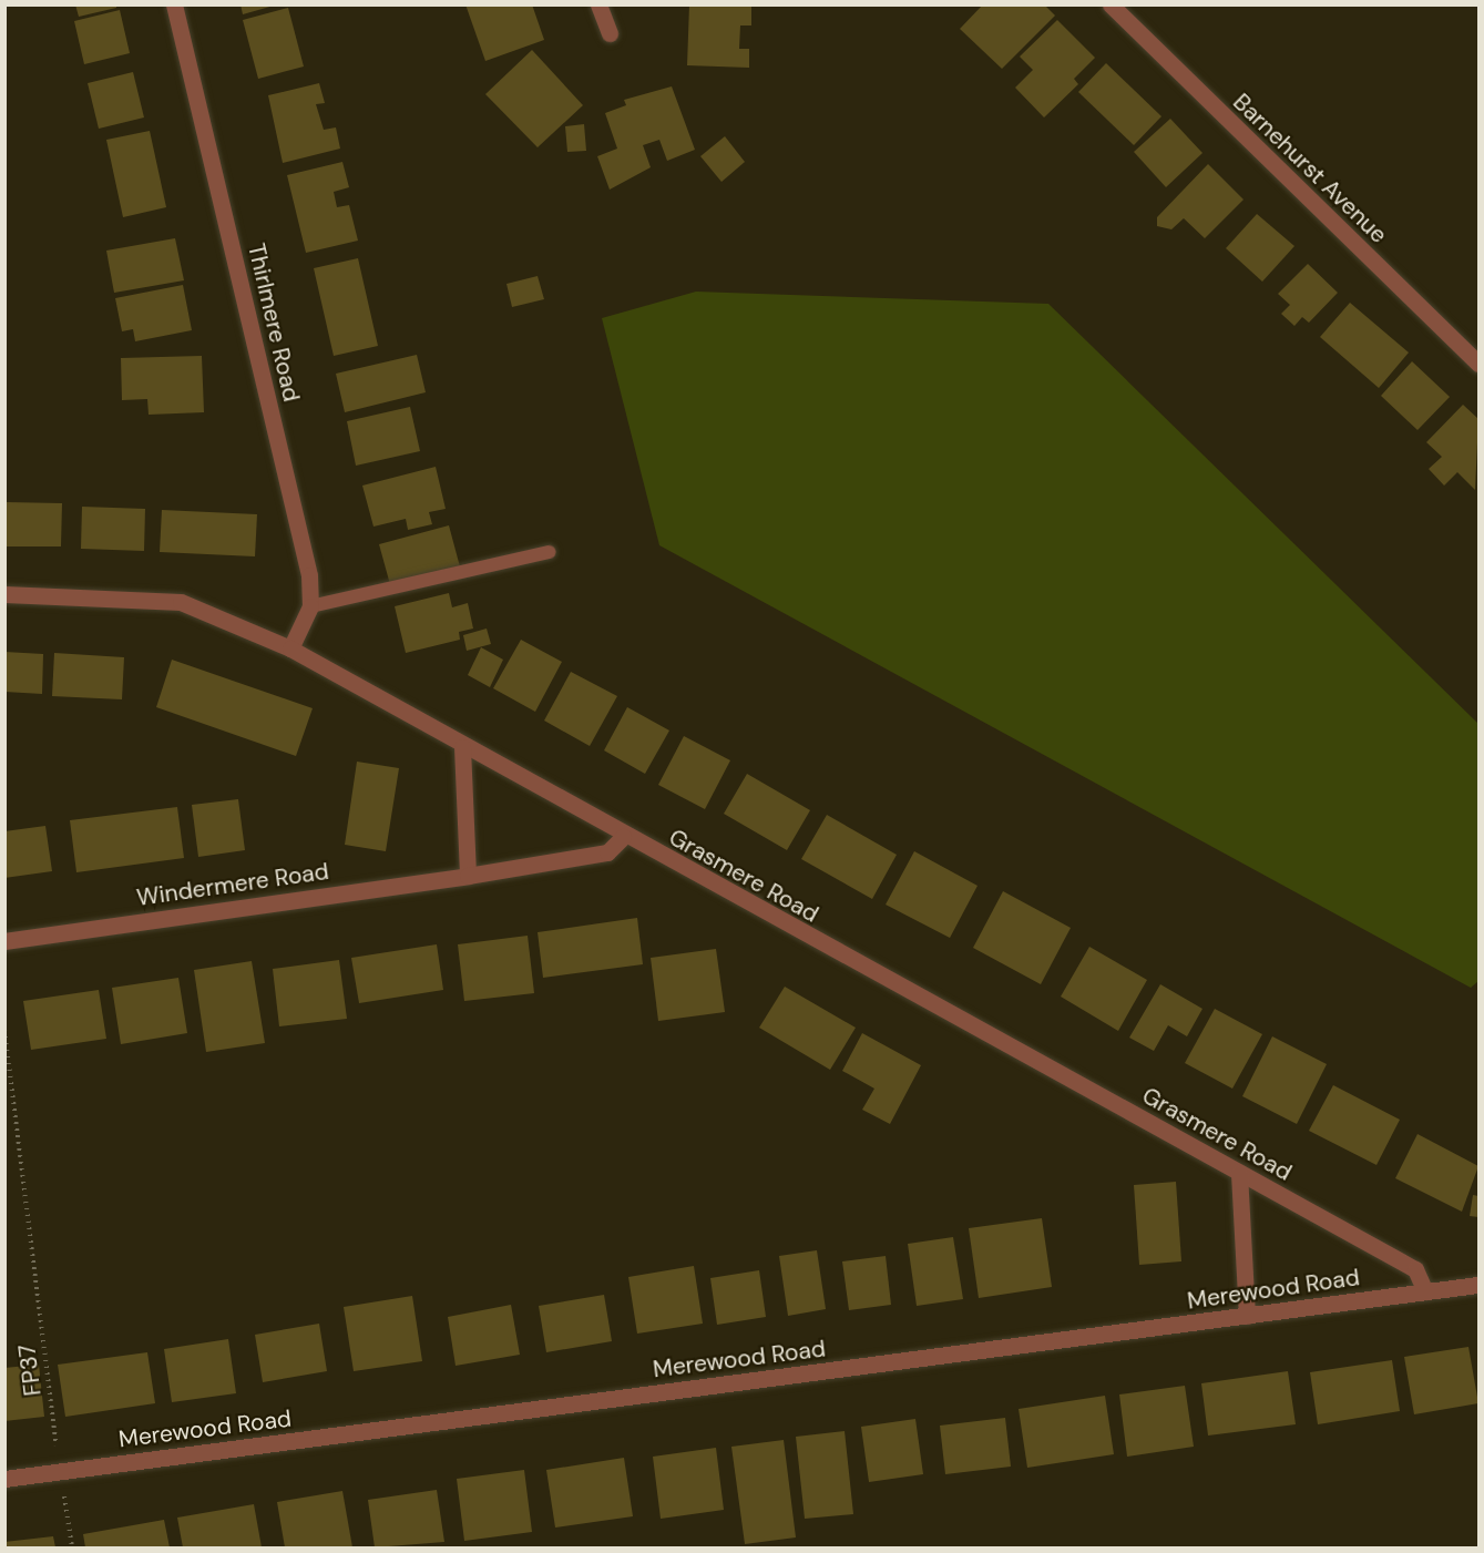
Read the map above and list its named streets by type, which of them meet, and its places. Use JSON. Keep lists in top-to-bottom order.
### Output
{
  "streets": {
    "street": [
      "Barnehurst Avenue",
      "Thirlmere Road",
      "Grasmere Road",
      "Windermere Road",
      "Merewood Road"
    ],
    "path": ["FP37"]
  },
  "crossings": [
    ["Thirlmere Road", "Grasmere Road"],
    ["Grasmere Road", "Windermere Road"],
    ["Grasmere Road", "Merewood Road"],
    ["Merewood Road", "FP37"]
  ]
}
